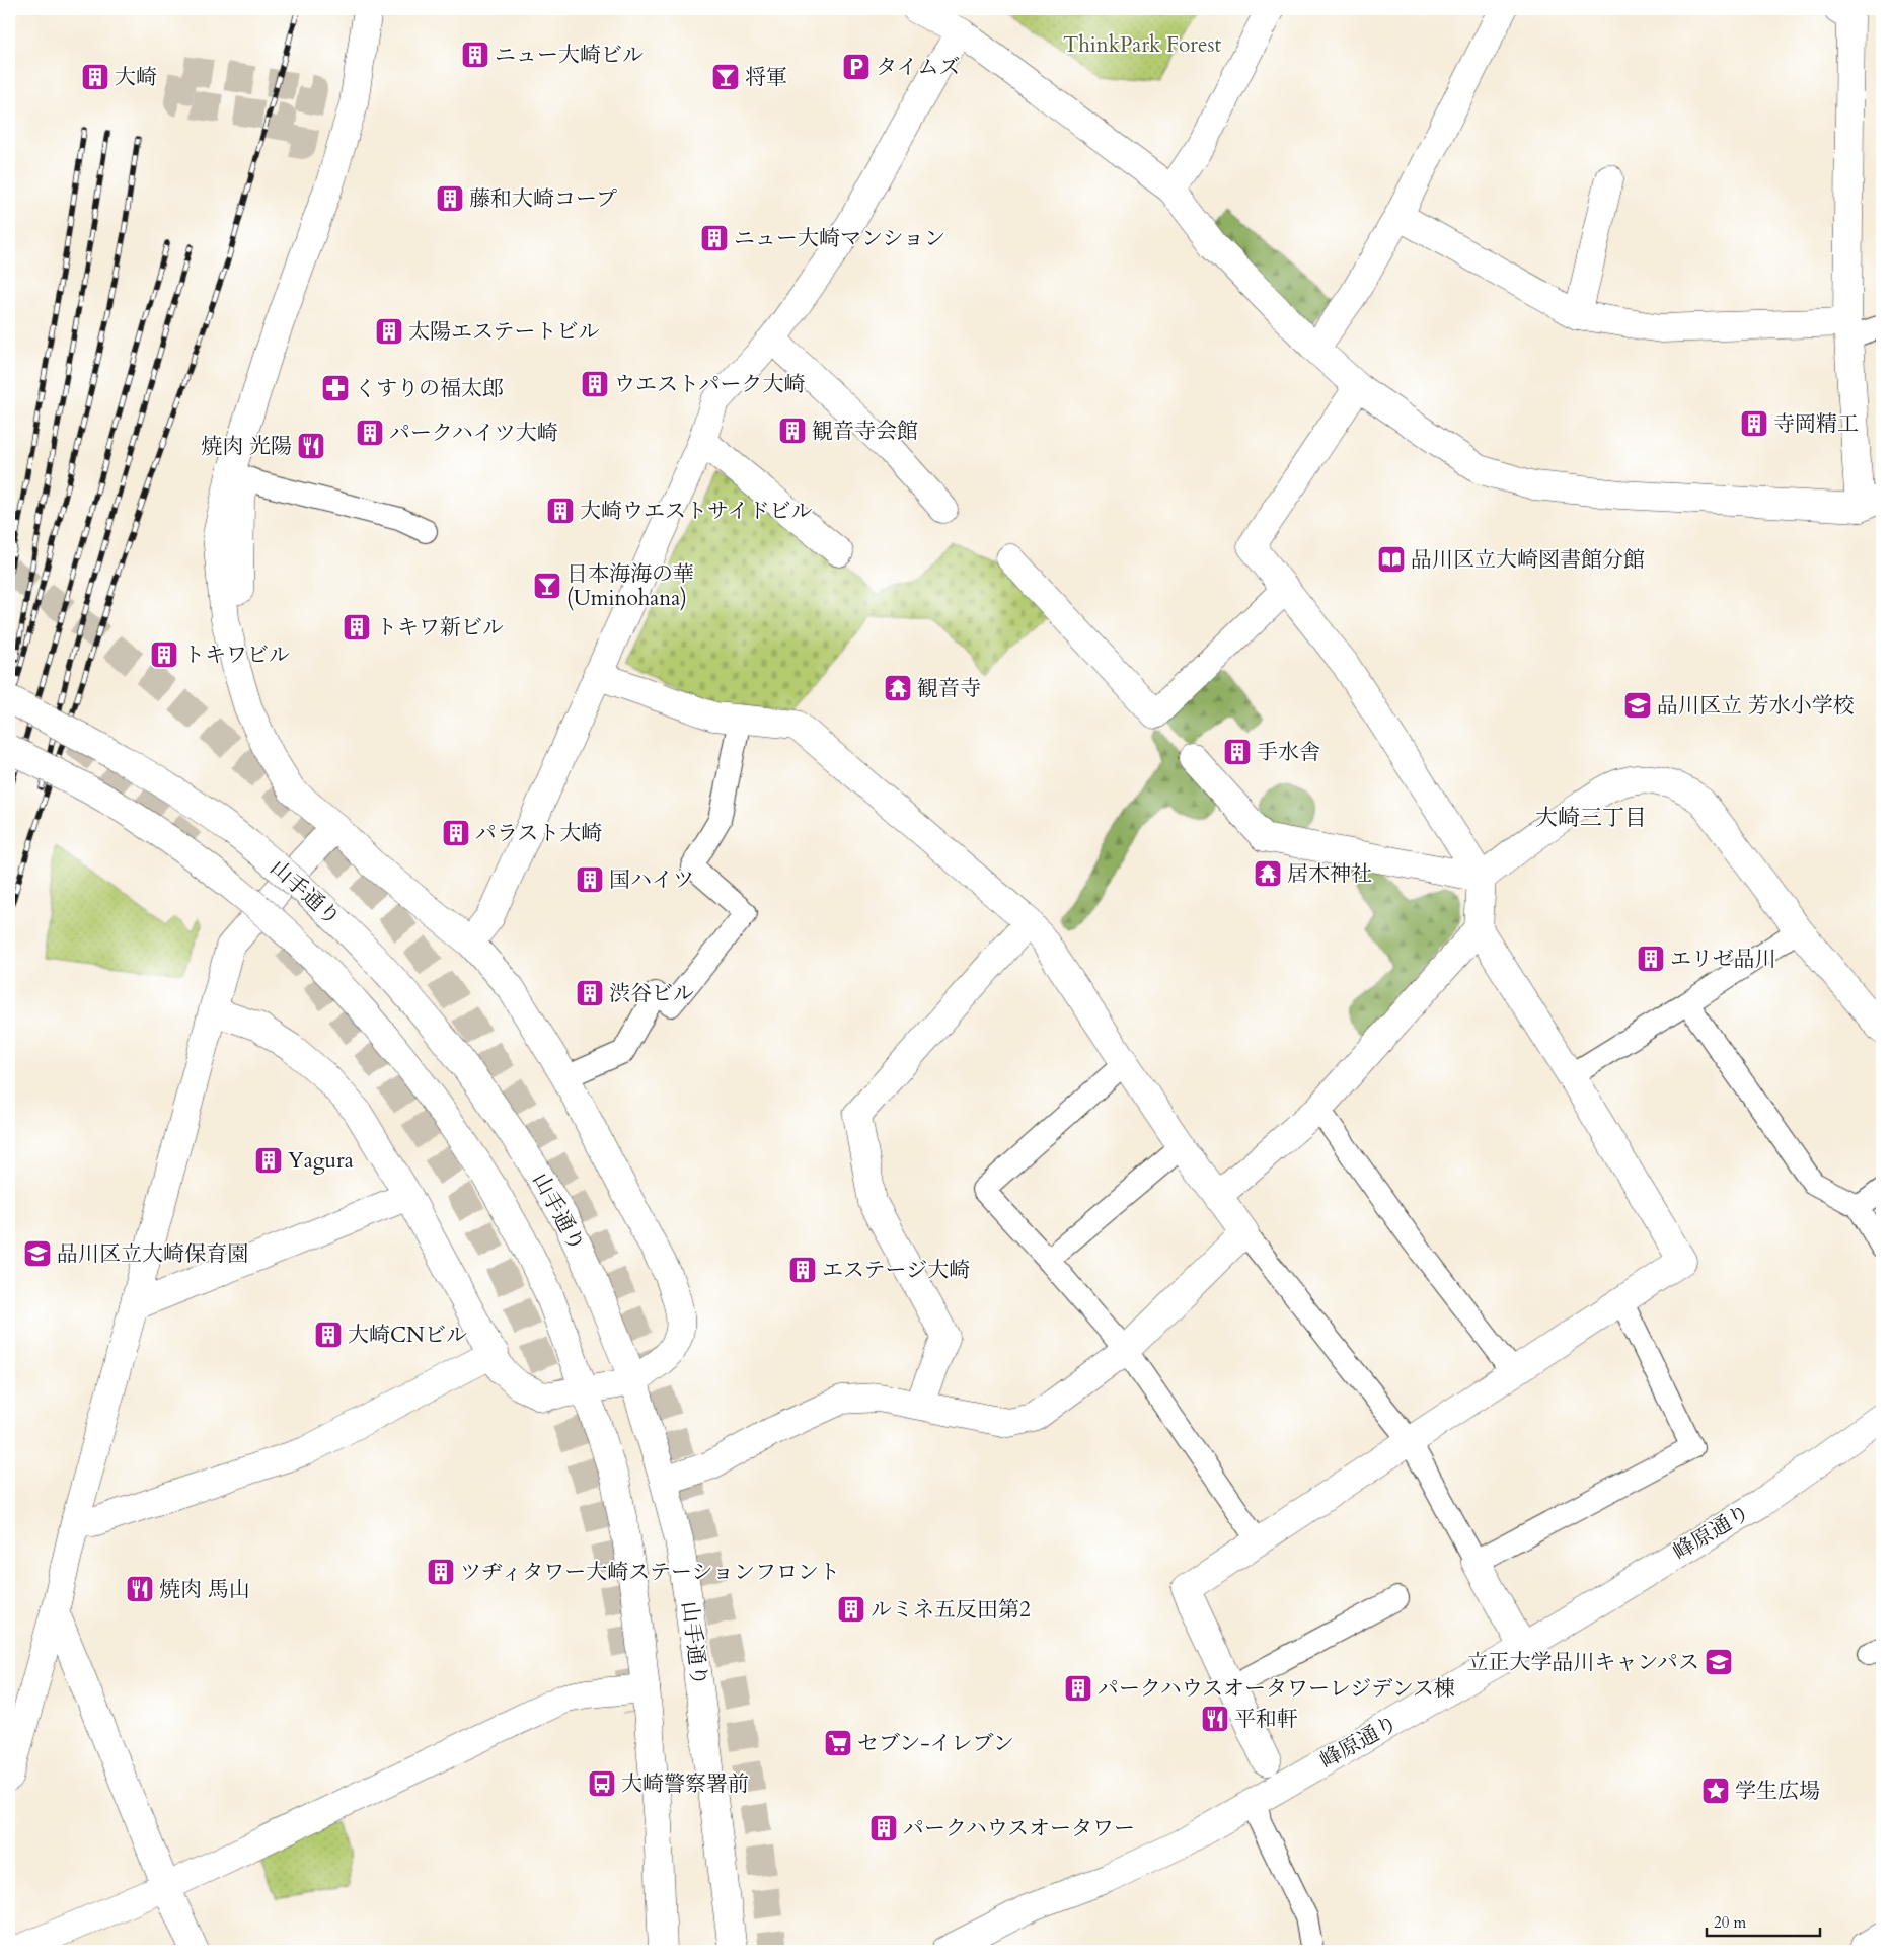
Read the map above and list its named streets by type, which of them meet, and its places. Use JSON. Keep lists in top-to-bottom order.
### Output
{
  "streets": {
    "street": ["山手通り", "峰原通り"]
  },
  "districts": ["大崎三丁目"],
  "parks": ["ThinkPark Forest"],
  "places": {
    "building": [
      "ニュー大崎ビル",
      "大崎",
      "藤和大崎コープ",
      "ニュー大崎マンション",
      "太陽エステートビル",
      "ウエストパーク大崎",
      "寺岡精工",
      "観音寺会館",
      "パークハイツ大崎",
      "大崎ウエストサイドビル",
      "トキワ新ビル",
      "トキワビル",
      "手水舎",
      "パラスト大崎",
      "国ハイツ",
      "エリゼ品川",
      "渋谷ビル",
      "Yagura",
      "エステージ大崎",
      "大崎CNビル",
      "ツヂィタワー大崎ステーションフロント",
      "ルミネ五反田第2",
      "パークハウスオータワーレジデンス棟",
      "パークハウスオータワー"
    ],
    "parking": ["タイムズ"],
    "bar": ["将軍", "日本海海の華 (Uminohana)"],
    "pharmacy": ["くすりの福太郎"],
    "restaurant": ["焼肉 光陽", "焼肉 馬山", "平和軒"],
    "library": ["品川区立大崎図書館分館"],
    "temple": ["観音寺", "居木神社"],
    "school or university": ["品川区立 芳水小学校", "品川区立大崎保育園", "立正大学品川キャンパス"],
    "supermarket": ["セブン-イレブン"],
    "bus stop": ["大崎警察署前"],
    "place": ["学生広場"]
  },
  "scale_bar": "20 m"
}
